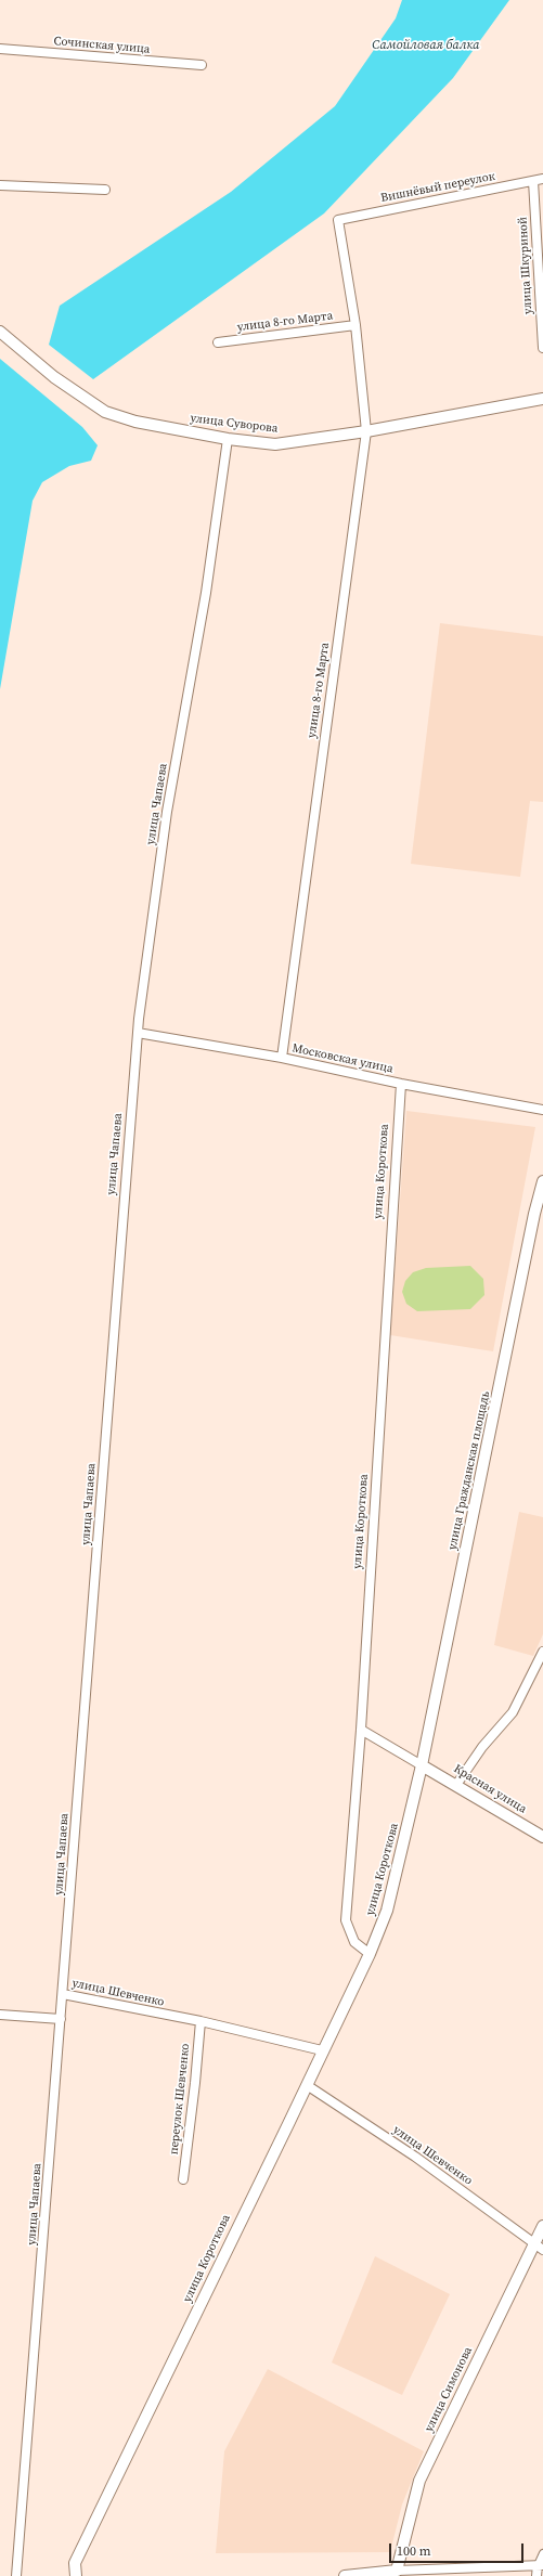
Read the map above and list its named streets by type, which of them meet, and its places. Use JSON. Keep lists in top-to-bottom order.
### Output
{
  "streets": {
    "street": [
      "Сочинская улица",
      "Вишнёвый переулок",
      "улица Шкуриной",
      "улица 8-го Марта",
      "улица Суворова",
      "улица Чапаева",
      "Московская улица",
      "улица Короткова",
      "улица Гражданская площадь",
      "Красная улица",
      "улица Шевченко",
      "переулок Шевченко",
      "улица Симонова"
    ]
  },
  "crossings": [
    ["Вишнёвый переулок", "улица Шкуриной"],
    ["Вишнёвый переулок", "улица 8-го Марта"],
    ["улица 8-го Марта", "улица Суворова"],
    ["улица 8-го Марта", "Московская улица"],
    ["улица Суворова", "улица Чапаева"],
    ["улица Чапаева", "Московская улица"],
    ["улица Чапаева", "улица Шевченко"],
    ["Московская улица", "улица Короткова"],
    ["улица Короткова", "улица Гражданская площадь"],
    ["улица Короткова", "Красная улица"],
    ["улица Короткова", "улица Шевченко"],
    ["улица Гражданская площадь", "Красная улица"],
    ["улица Шевченко", "переулок Шевченко"],
    ["улица Шевченко", "улица Симонова"]
  ],
  "water": ["Самойловая балка"],
  "scale_bar": "100 m"
}
